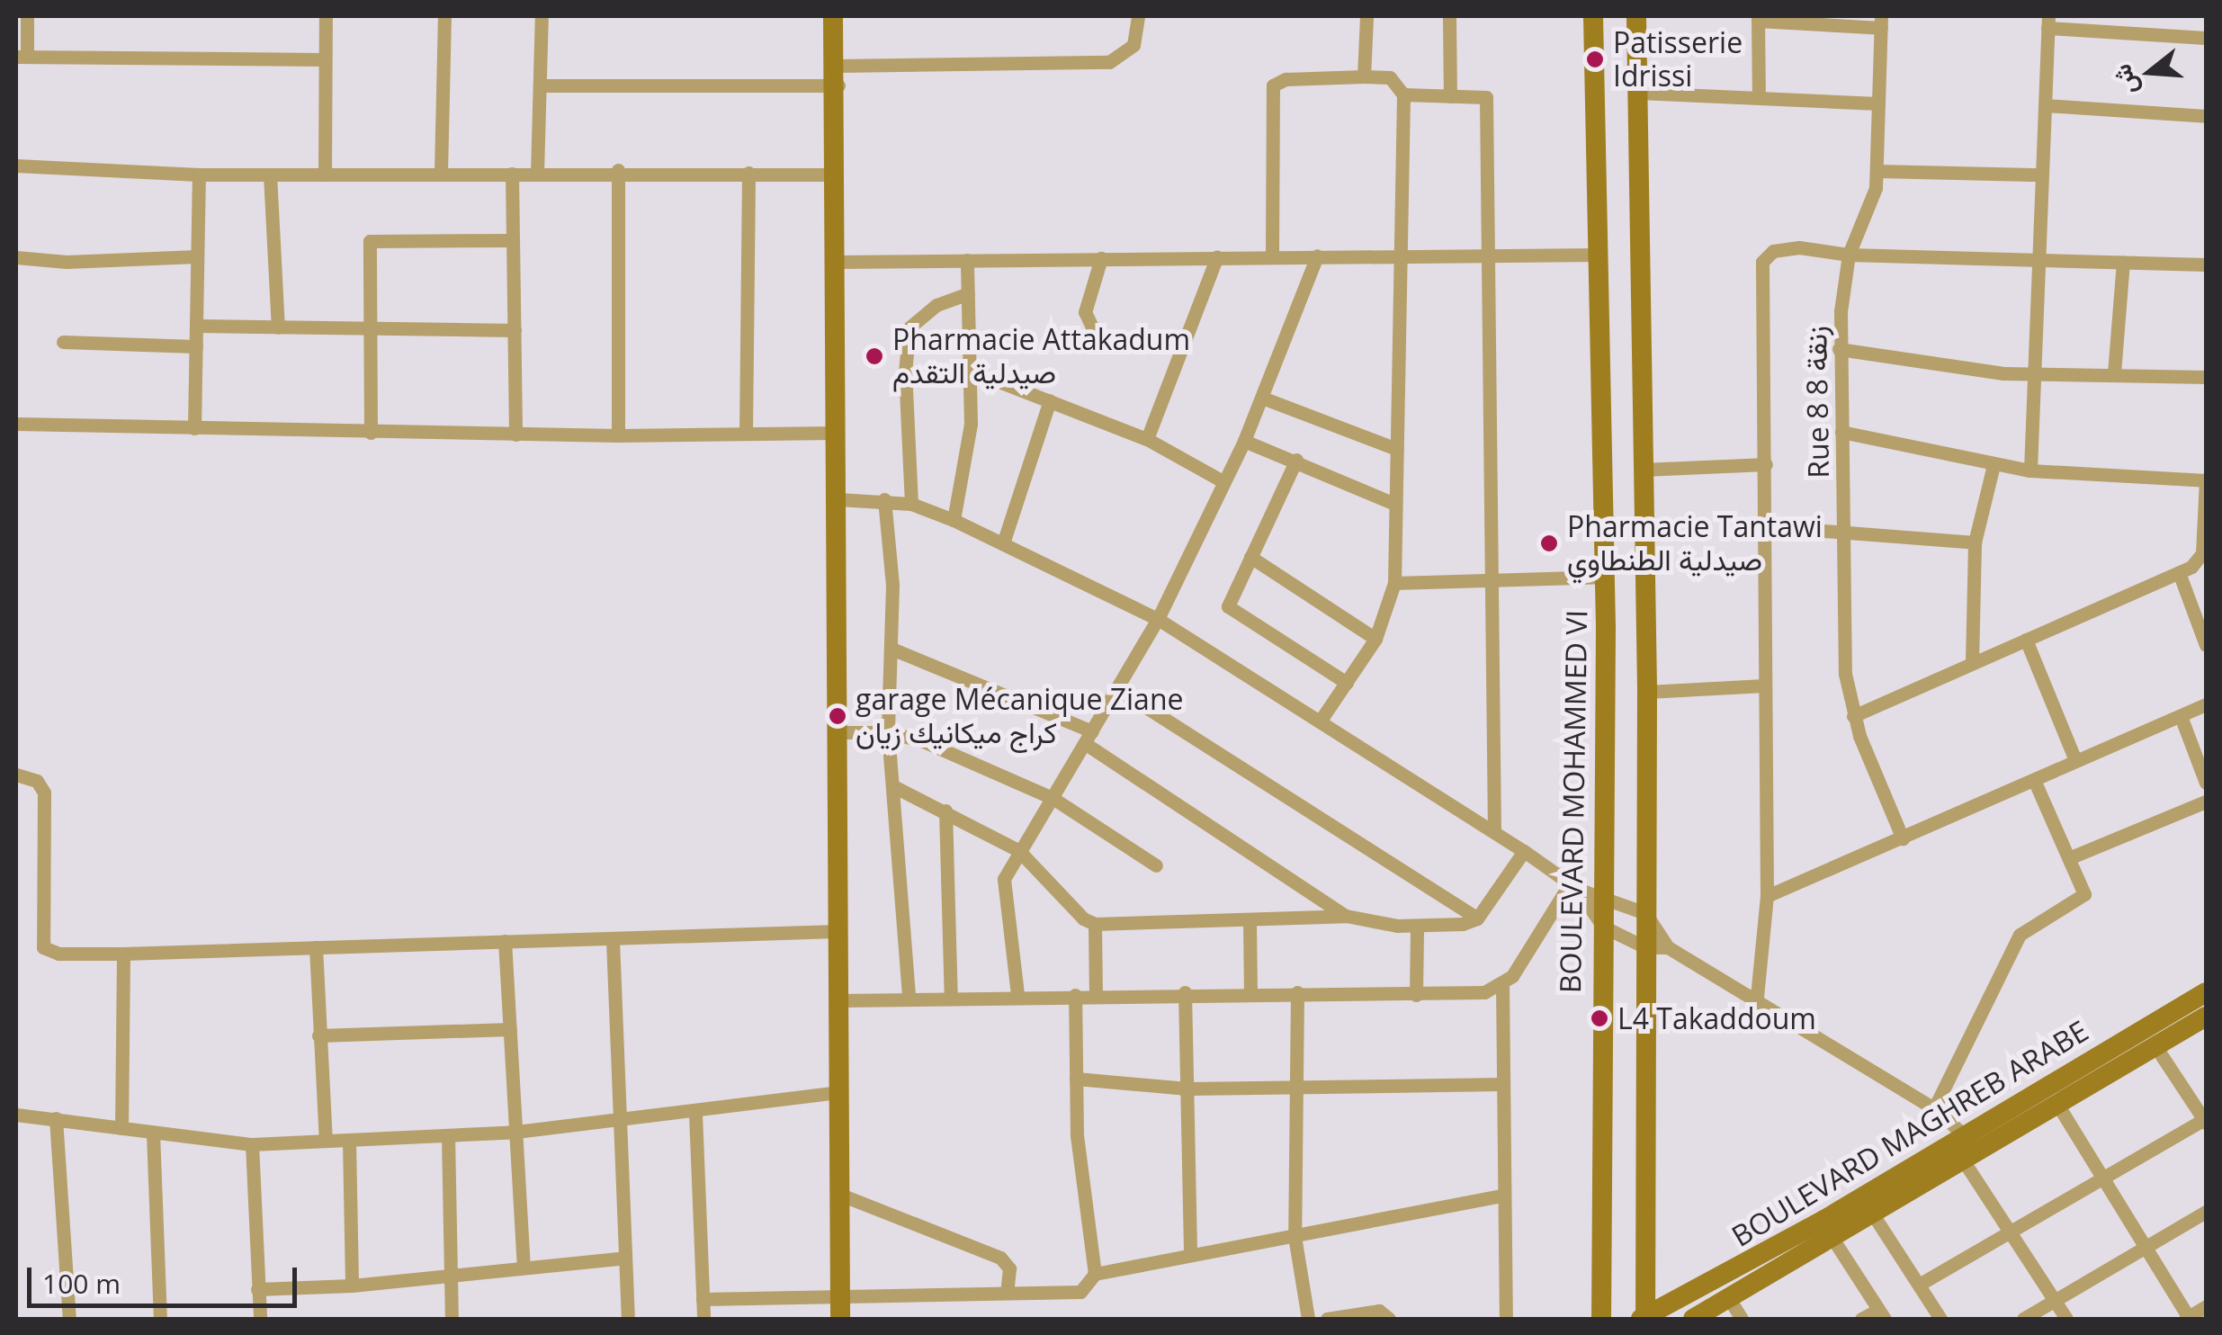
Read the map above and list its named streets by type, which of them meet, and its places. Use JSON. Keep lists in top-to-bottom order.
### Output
{
  "streets": {
    "main road": ["BOULEVARD MOHAMMED VI", "BOULEVARD MAGHREB ARABE"],
    "street": ["Rue 8 8 زنقة"]
  },
  "places": [
    "Patisserie Idrissi",
    "Pharmacie Attakadum صيدلية التقدم",
    "Pharmacie Tantawi صيدلية الطنطاوي",
    "garage Mécanique Ziane كراج ميكانيك زيان",
    "L4 Takaddoum"
  ],
  "scale_bar": "100 m",
  "north": "left"
}
